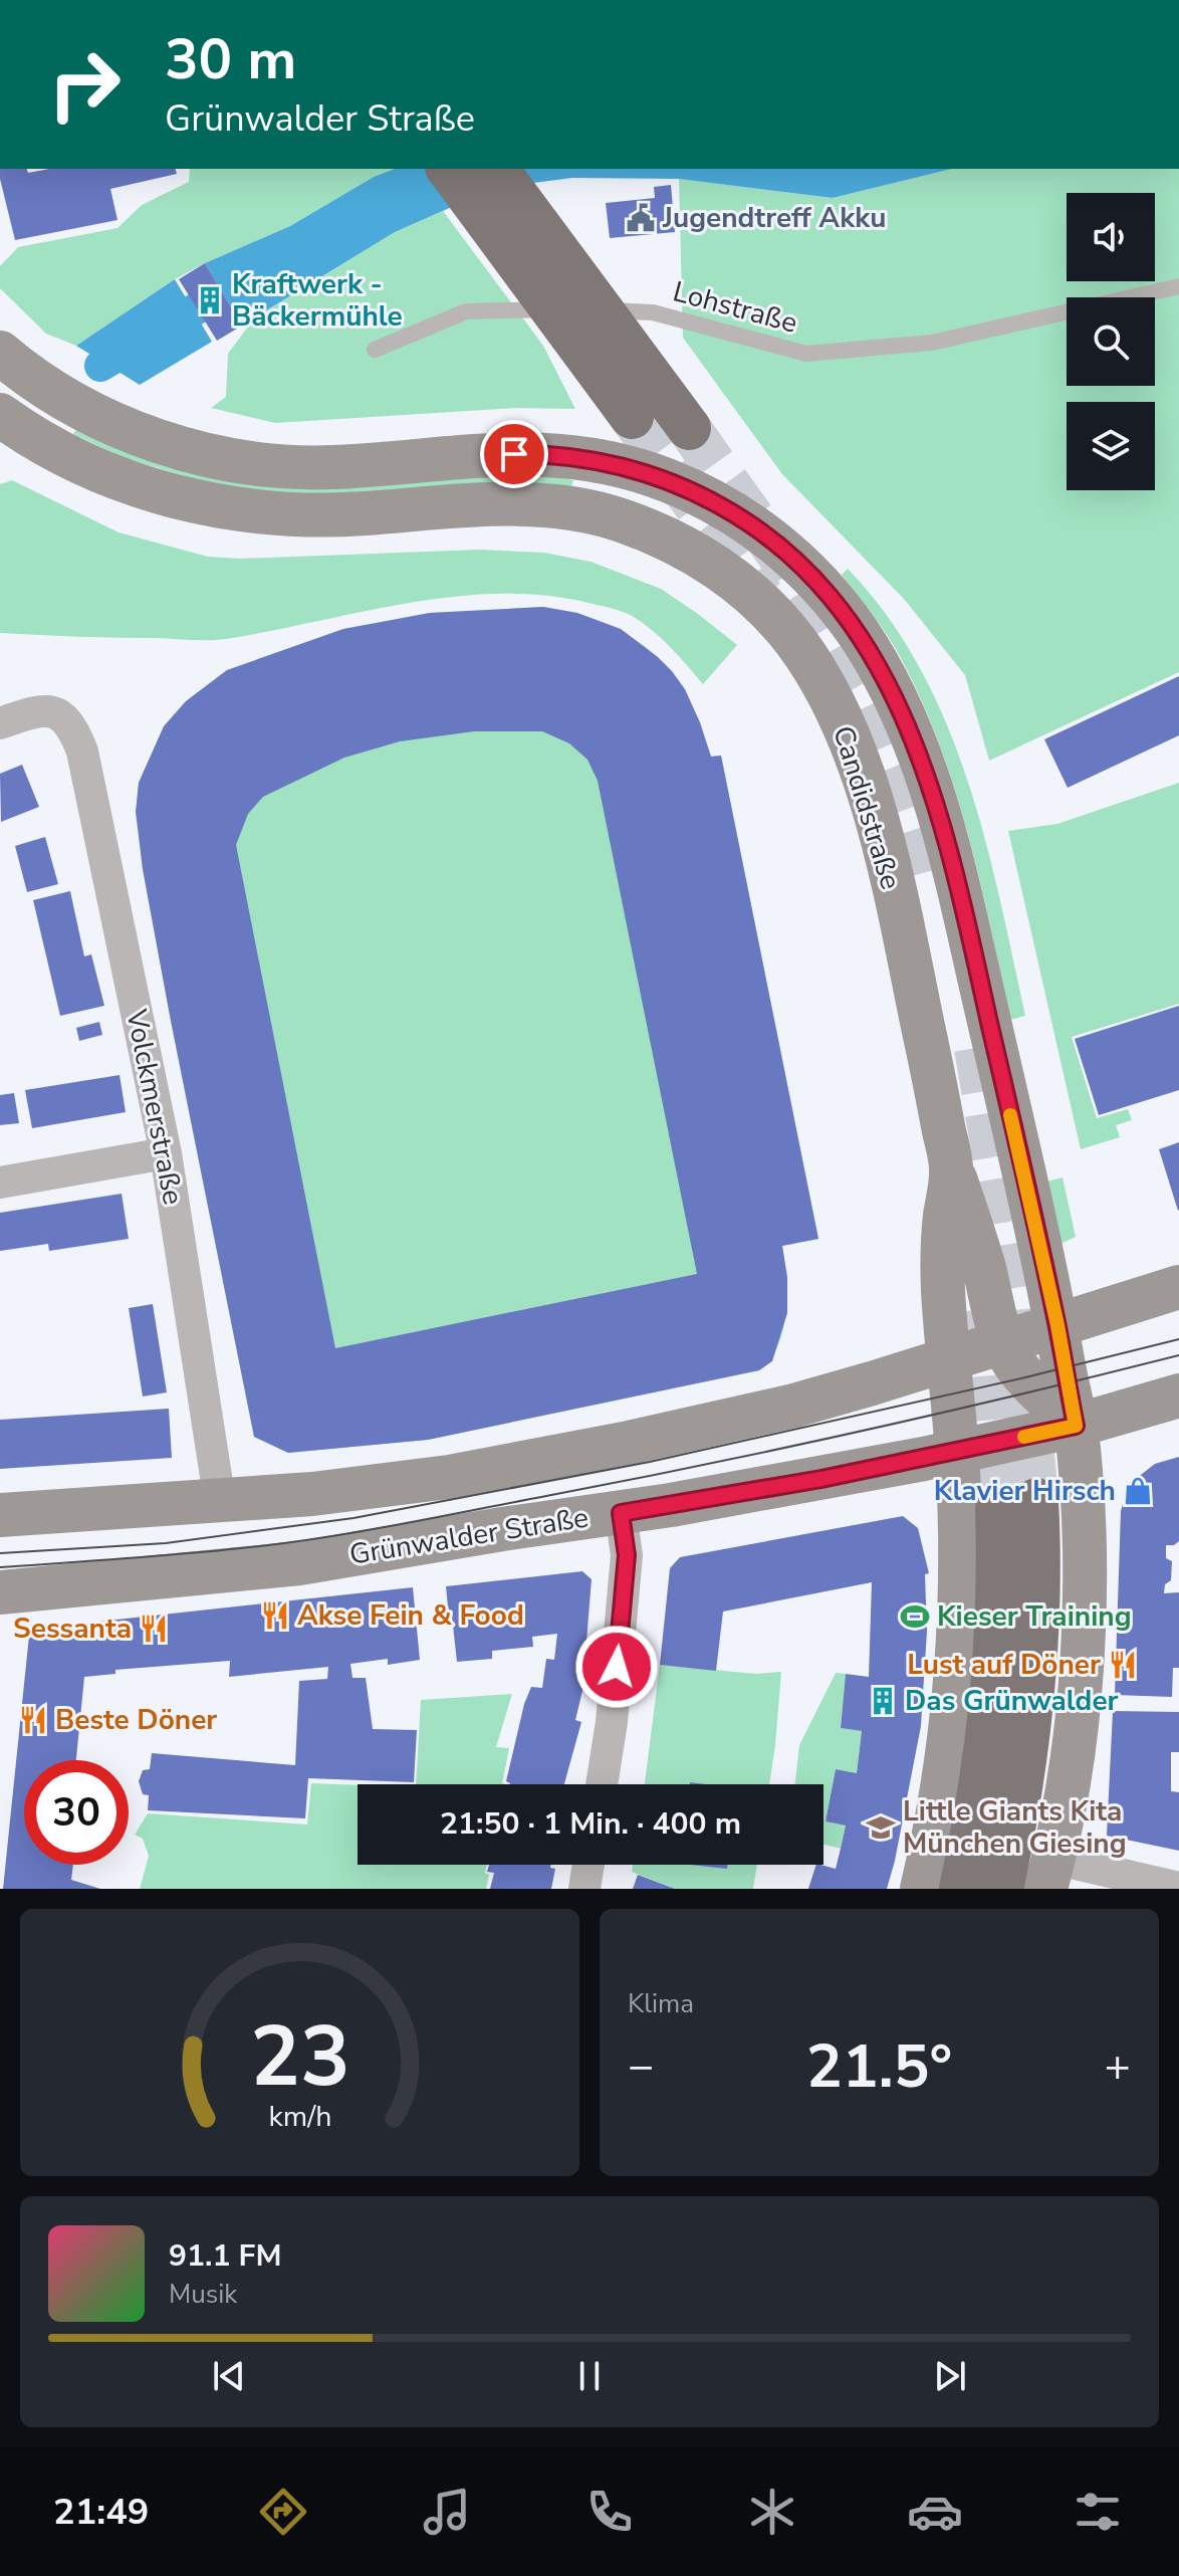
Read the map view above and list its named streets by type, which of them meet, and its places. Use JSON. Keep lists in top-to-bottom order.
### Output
{
  "streets": {
    "main road": ["Candidstraße", "Grünwalder Straße"],
    "street": ["Volckmerstraße"],
    "lane": ["Lohstraße"]
  },
  "crossings": [
    ["Candidstraße", "Grünwalder Straße"]
  ],
  "places": {
    "public building": ["Jugendtreff Akku"],
    "building": ["Kraftwerk - Bäckermühle", "Das Grünwalder"],
    "shop": ["Klavier Hirsch"],
    "restaurant": [
      "Akse Fein & Food",
      "Sessanta",
      "Lust auf Döner",
      "Beste Döner"
    ],
    "sports": ["Kieser Training"],
    "school or university": ["Little Giants Kita München Giesing"]
  },
  "page": {
    "turn": ["30 m", "Grünwalder Straße"],
    "limit": "30",
    "trip": "21:50 · 1 Min. · 400 m",
    "tile": "Klima",
    "heat": ["−", "21.5°", "+"],
    "song": ["91.1 FM", "Musik"],
    "tabs": "21:49",
    "gauge": ["23", "km/h"]
  }
}
